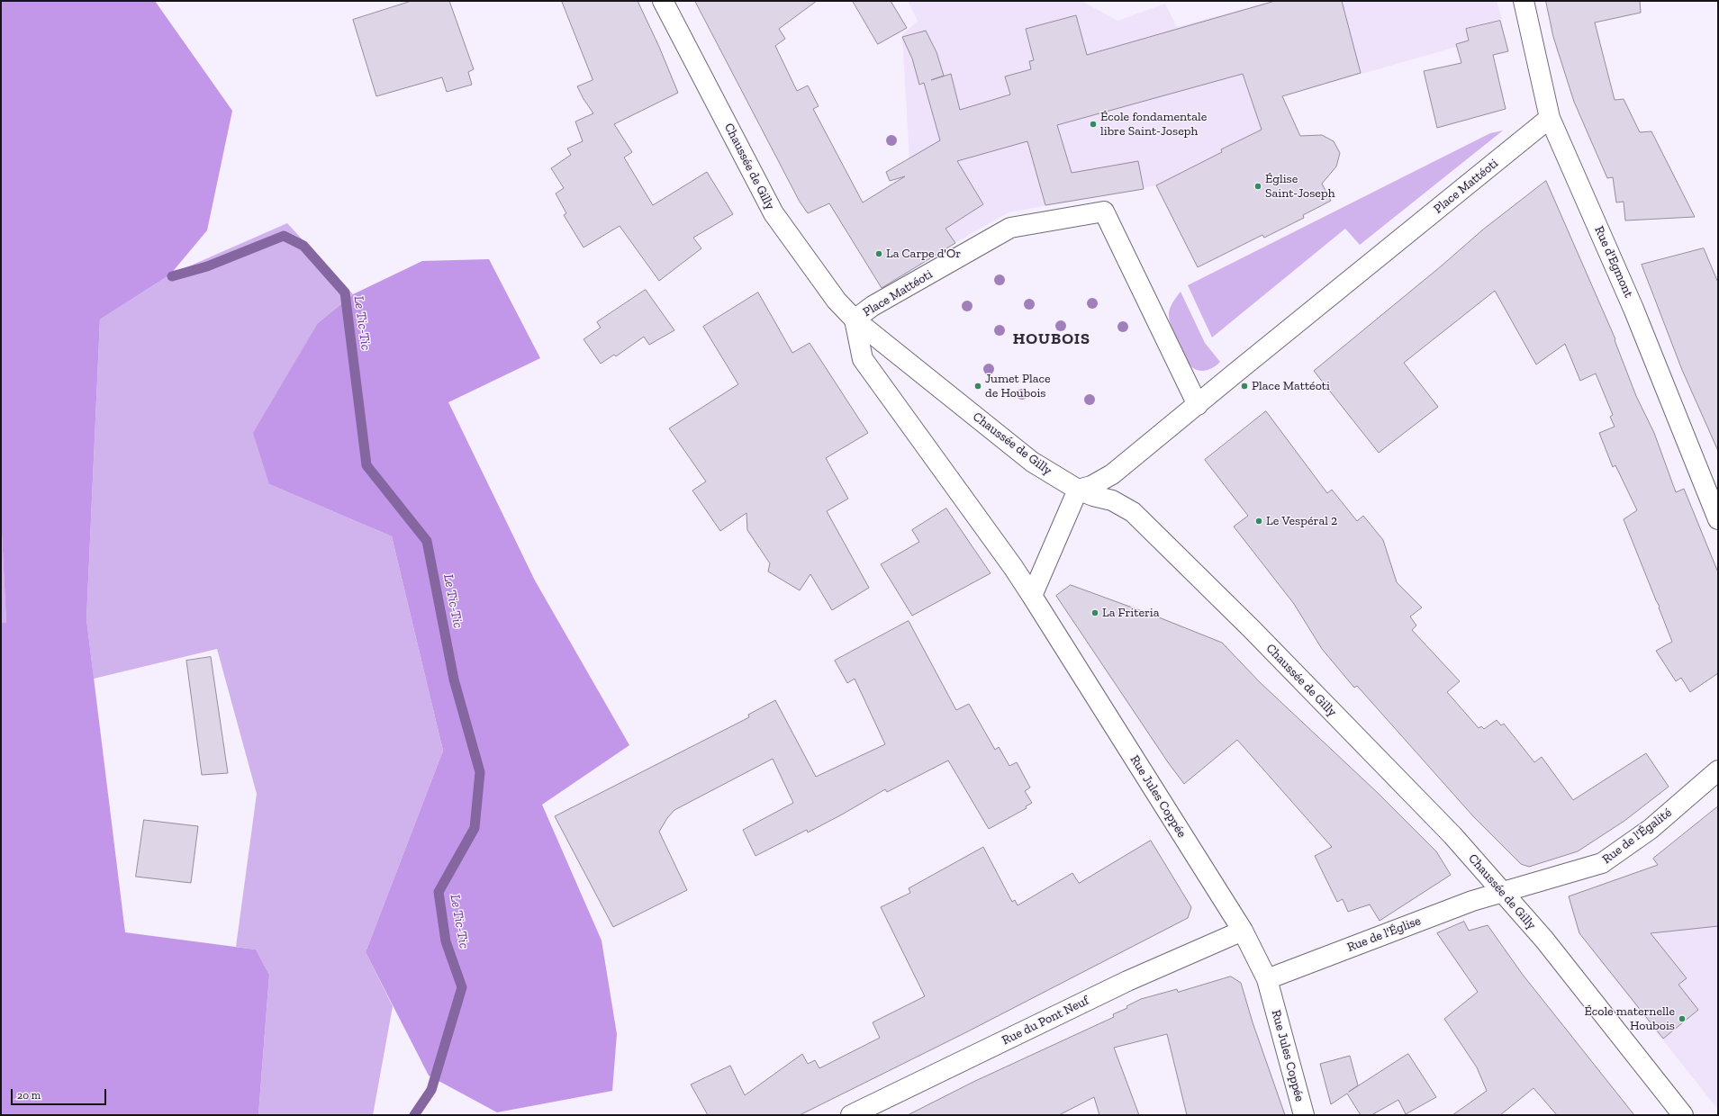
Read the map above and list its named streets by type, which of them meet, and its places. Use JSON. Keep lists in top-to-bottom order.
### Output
{
  "streets": {
    "street": [
      "Chaussée de Gilly",
      "Place Mattéoti",
      "Rue d'Egmont",
      "Rue Jules Coppée",
      "Rue de l'Égalité",
      "Rue de l'Église",
      "Rue du Pont Neuf"
    ]
  },
  "crossings": [
    ["Chaussée de Gilly", "Place Mattéoti"],
    ["Chaussée de Gilly", "Rue de l'Égalité"],
    ["Chaussée de Gilly", "Rue de l'Église"],
    ["Place Mattéoti", "Rue d'Egmont"],
    ["Rue Jules Coppée", "Rue de l'Église"],
    ["Rue Jules Coppée", "Rue du Pont Neuf"],
    ["Rue de l'Égalité", "Rue de l'Église"]
  ],
  "districts": ["HOUBOIS"],
  "water": ["Le Tic-Tic"],
  "places": [
    "École fondamentale libre Saint-Joseph",
    "Église Saint-Joseph",
    "La Carpe d'Or",
    "Jumet Place de Houbois",
    "Place Mattéoti",
    "Le Vespéral 2",
    "La Friteria",
    "École maternelle Houbois"
  ],
  "scale_bar": "20 m"
}
